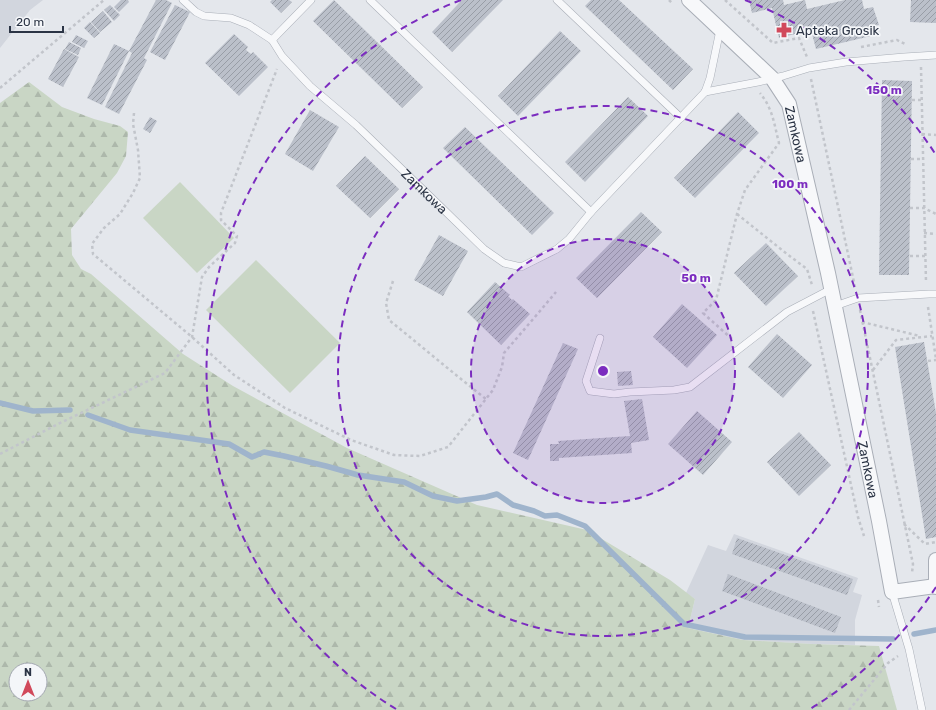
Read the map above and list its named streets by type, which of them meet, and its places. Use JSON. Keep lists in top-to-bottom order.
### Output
{
  "streets": {
    "street": ["Zamkowa"]
  },
  "places": {
    "pharmacy": ["Apteka Grosik"]
  },
  "scale_bar": "20 m",
  "north": "top",
  "rings": ["150 m", "100 m", "50 m"]
}
